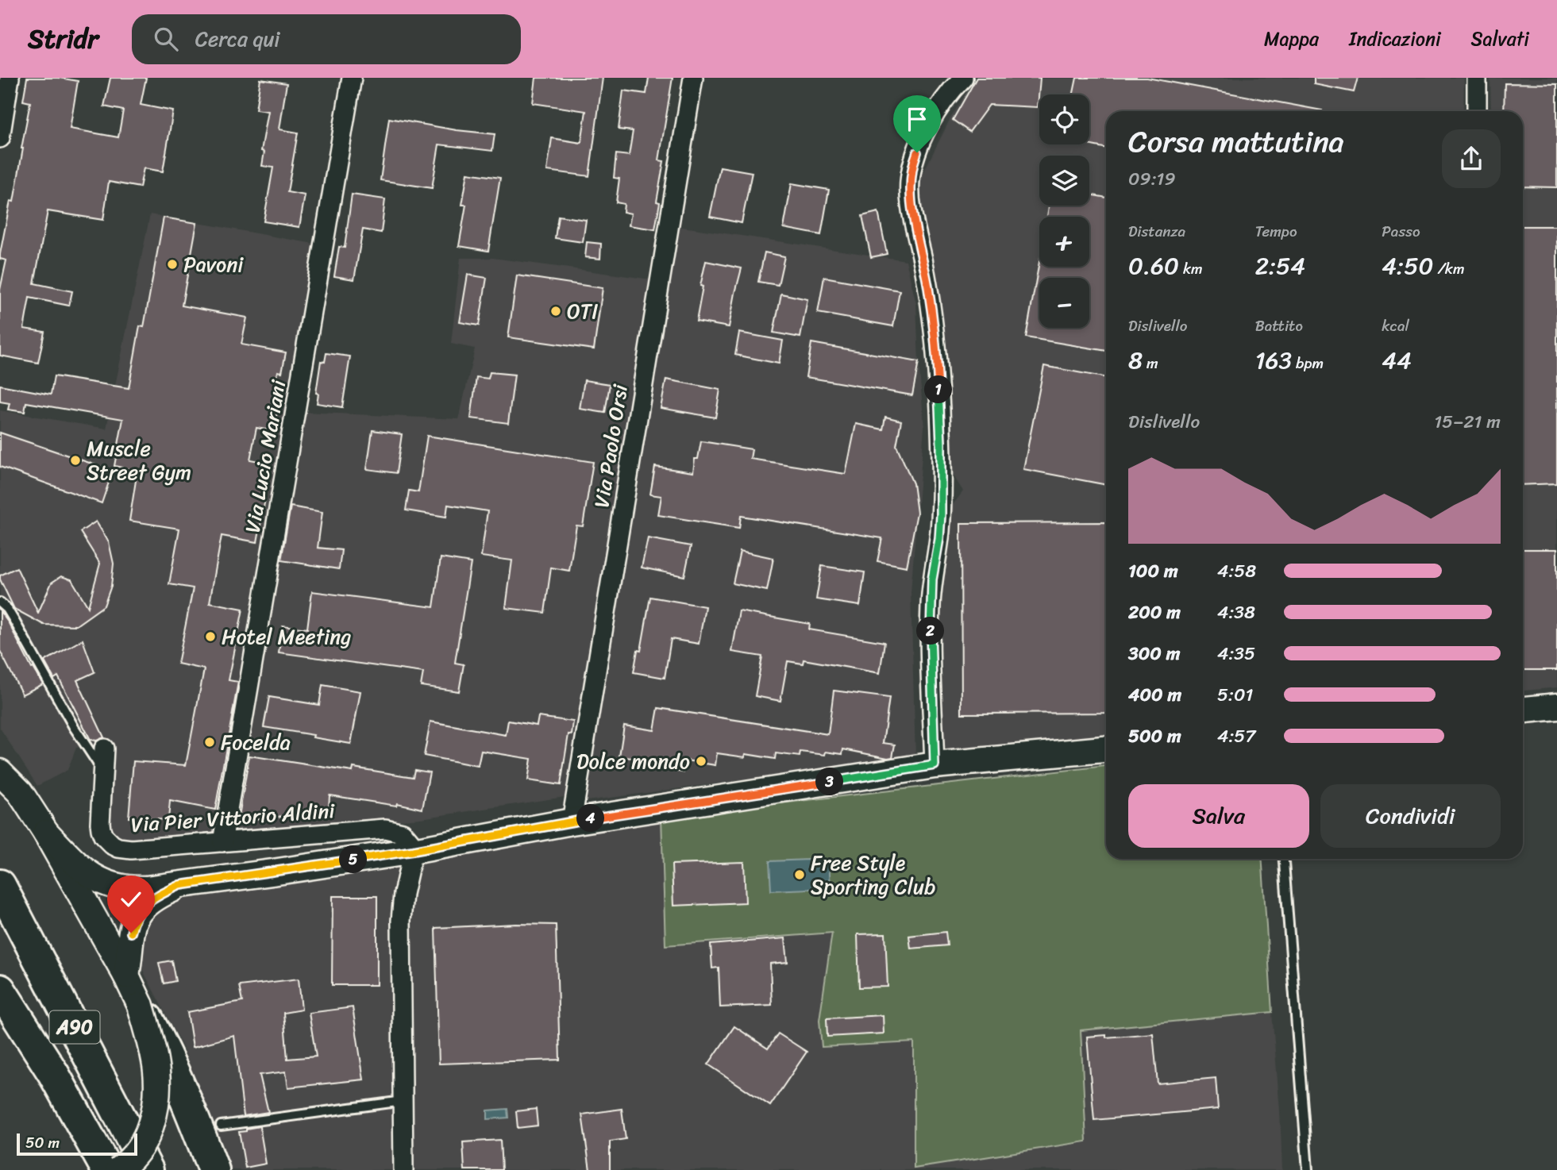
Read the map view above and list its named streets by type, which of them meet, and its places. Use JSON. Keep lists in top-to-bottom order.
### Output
{
  "streets": {
    "highway": ["A90"],
    "street": ["Via Paolo Orsi", "Via Lucio Mariani", "Via Pier Vittorio Aldini"]
  },
  "crossings": [
    ["Via Lucio Mariani", "Via Pier Vittorio Aldini"]
  ],
  "places": [
    "Pavoni",
    "OTI",
    "Muscle Street Gym",
    "Hotel Meeting",
    "Focelda",
    "Dolce mondo",
    "Free Style Sporting Club"
  ],
  "scale_bar": "50 m",
  "page": {
    "header": "Stridr",
    "search": "Cerca qui",
    "nav": ["Mappa", "Indicazioni", "Salvati"],
    "map_buttons": ["+", "−"],
    "heading": ["Corsa mattutina", "09:19"],
    "stats": [
      ["Distanza", "0.60 km"],
      ["Tempo", "2:54"],
      ["Passo", "4:50 /km"],
      ["Dislivello", "8 m"],
      ["Battito", "163 bpm"],
      ["kcal", "44"]
    ],
    "pins": [
      "1",
      "2",
      "3",
      "4",
      "5"
    ],
    "chart": ["Dislivello", "15–21 m"],
    "list": [
      {
        "name": "100 m",
        "note": "4:58"
      },
      {
        "name": "200 m",
        "note": "4:38"
      },
      {
        "name": "300 m",
        "note": "4:35"
      },
      {
        "name": "400 m",
        "note": "5:01"
      },
      {
        "name": "500 m",
        "note": "4:57"
      }
    ],
    "buttons": ["Salva", "Condividi"],
    "scale": "50 m"
  }
}
